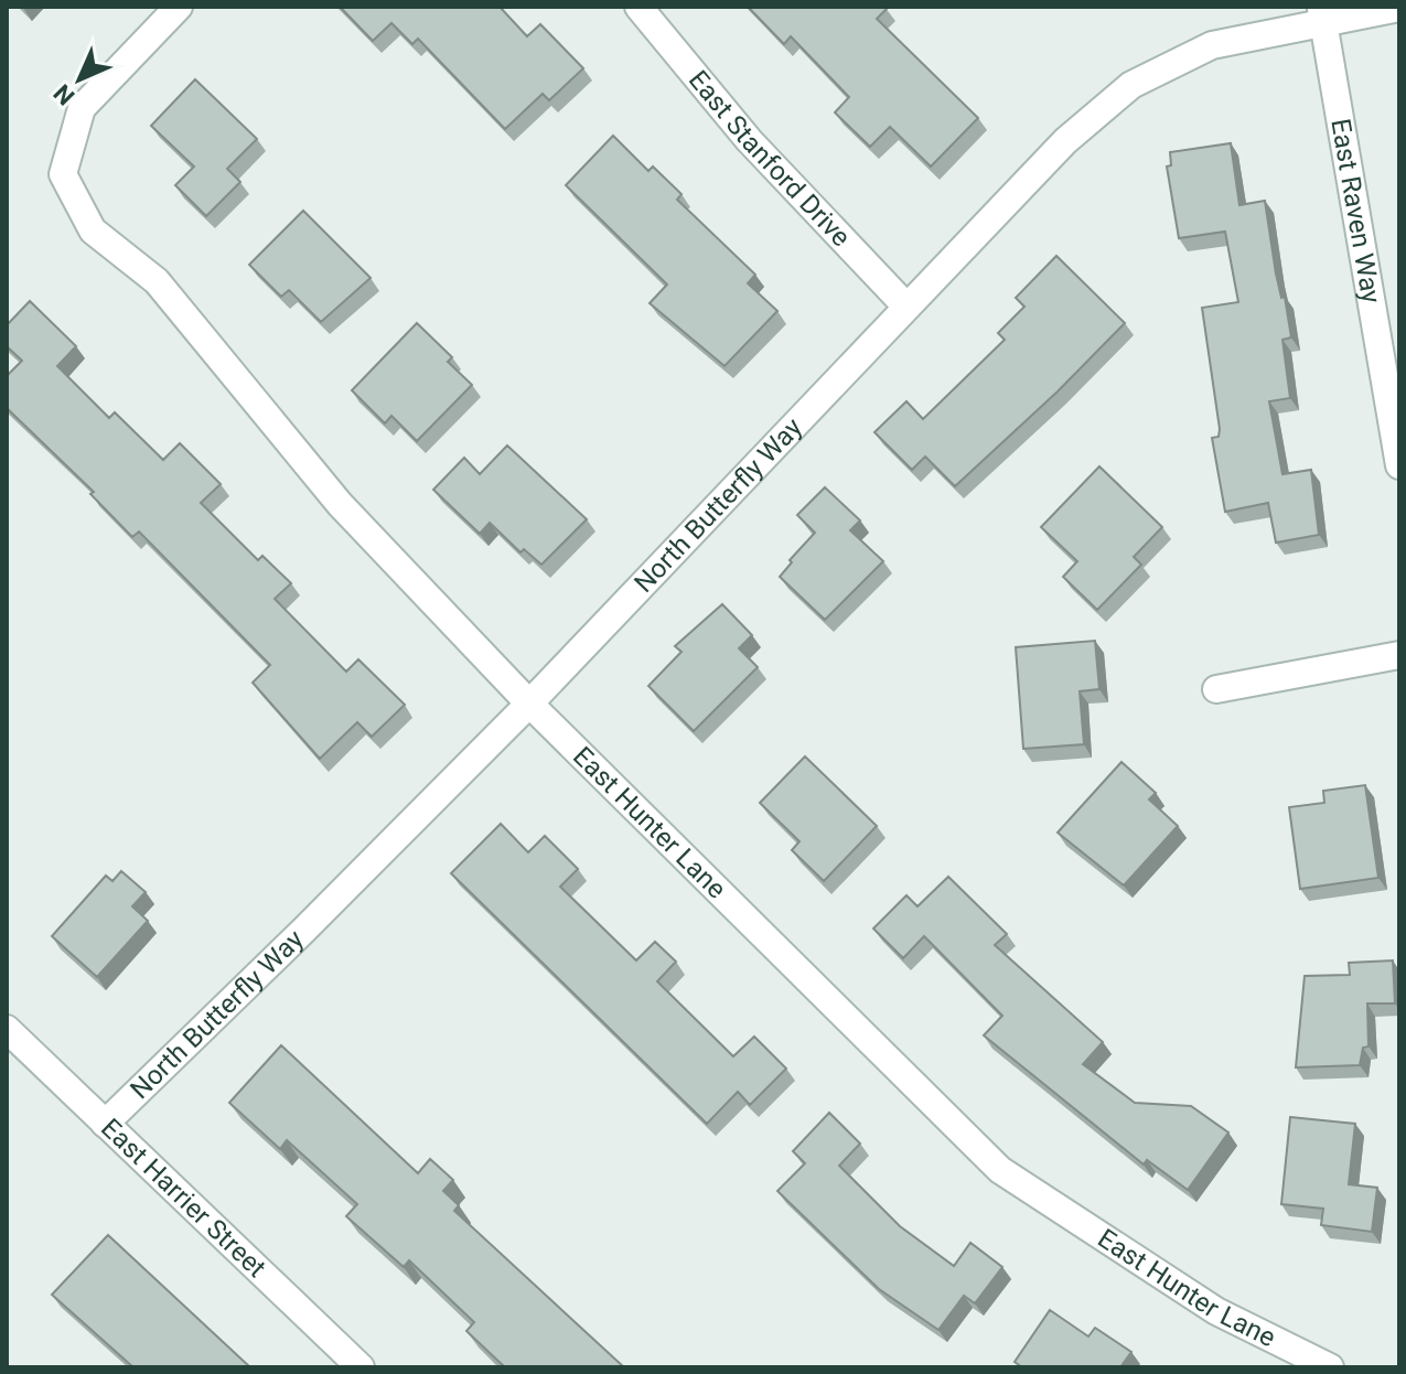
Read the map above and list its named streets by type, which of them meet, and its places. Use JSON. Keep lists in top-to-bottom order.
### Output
{
  "streets": {
    "street": [
      "East Stanford Drive",
      "East Raven Way",
      "North Butterfly Way",
      "East Hunter Lane",
      "East Harrier Street"
    ]
  },
  "crossings": [
    ["East Stanford Drive", "North Butterfly Way"],
    ["East Raven Way", "North Butterfly Way"],
    ["North Butterfly Way", "East Hunter Lane"],
    ["North Butterfly Way", "East Harrier Street"]
  ],
  "north": "bottom left"
}
